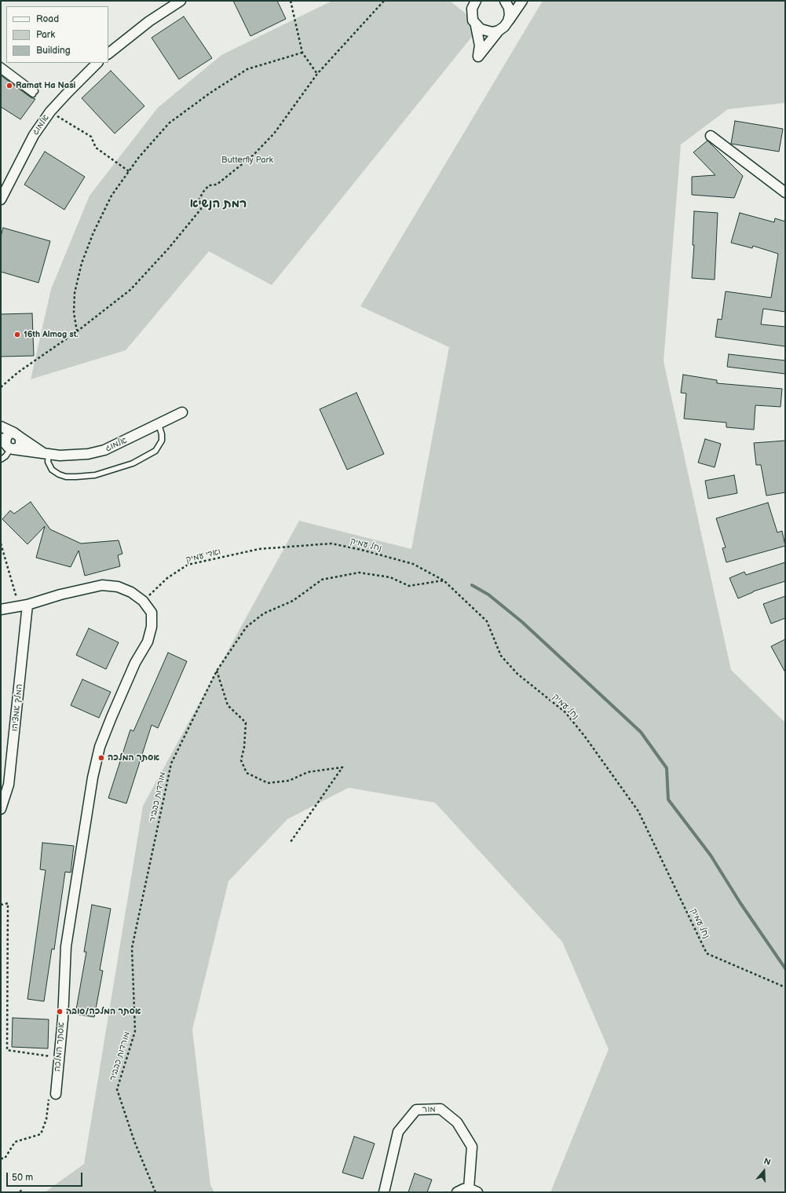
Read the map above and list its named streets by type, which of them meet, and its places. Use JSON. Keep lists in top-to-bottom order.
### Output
{
  "streets": {
    "street": [
      "אלמוג",
      "המלך אמציהו",
      "אסתר המלכה",
      "מור"
    ],
    "path": ["נחל עמיק", "ואדי עמיק", "מורדות כבביר"]
  },
  "crossings": [
    ["נחל עמיק", "ואדי עמיק"],
    ["נחל עמיק", "מורדות כבביר"],
    ["ואדי עמיק", "אסתר המלכה"],
    ["המלך אמציהו", "אסתר המלכה"]
  ],
  "districts": ["רמת הנשיא"],
  "parks": ["Butterfly Park"],
  "places": [
    "Ramat Ha Nasi",
    "16th Almog st.",
    "אסתר המלכה",
    "אסתר המלכה/סובה"
  ],
  "legend": ["Road", "Park", "Building"],
  "scale_bar": "50 m",
  "north": "top"
}
